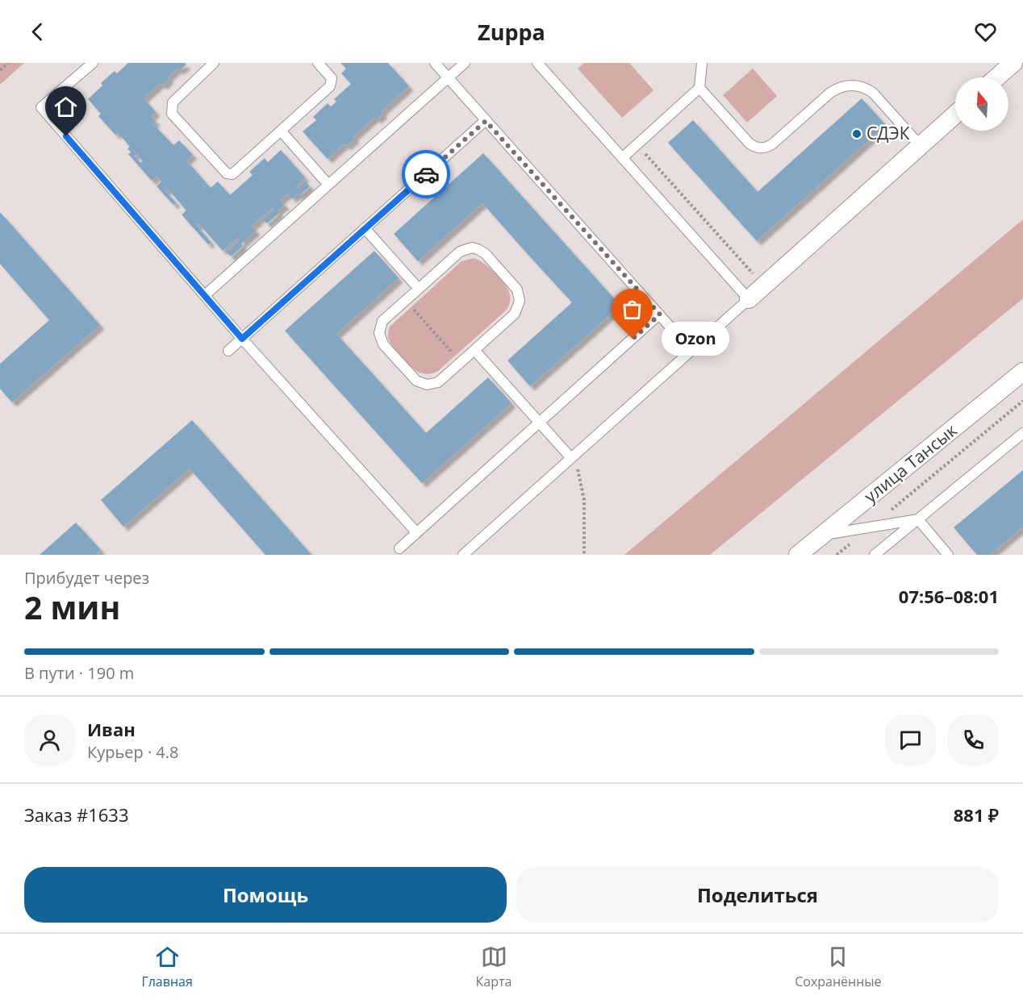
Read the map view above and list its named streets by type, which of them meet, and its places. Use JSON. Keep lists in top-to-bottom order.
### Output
{
  "streets": {
    "street": ["улица Тансык"]
  },
  "places": ["СДЭК", "Ozon"],
  "north": "top",
  "page": {
    "header": "Zuppa",
    "bubble": "Ozon",
    "heading": ["2 мин", "Прибудет через", "07:56–08:01"],
    "panel": [
      "Иван",
      "Курьер · 4.8",
      "Заказ #1633",
      "881 ₽"
    ],
    "bar": "В пути · 190 m",
    "buttons": ["Помощь", "Поделиться"],
    "tabs": ["Главная", "Карта", "Сохранённые"]
  }
}
